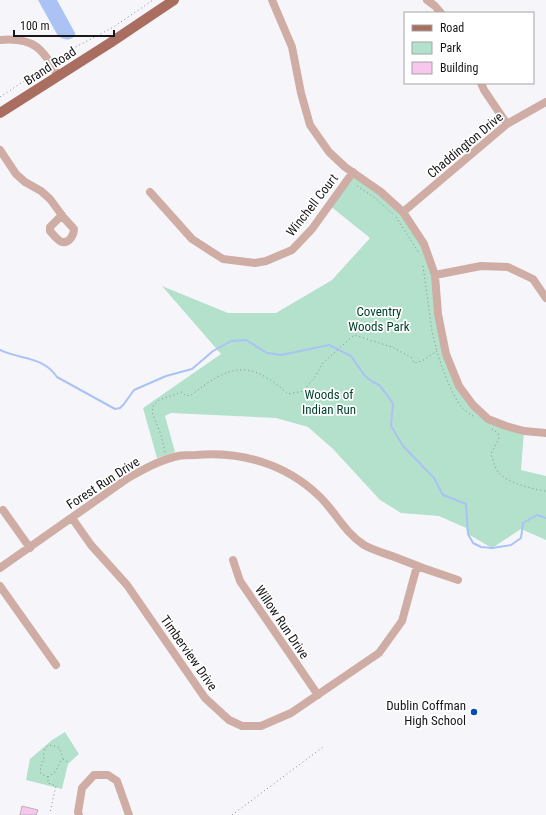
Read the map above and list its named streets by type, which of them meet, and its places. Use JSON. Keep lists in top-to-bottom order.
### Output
{
  "streets": {
    "main road": ["Brand Road"],
    "street": [
      "Chaddington Drive",
      "Winchell Court",
      "Forest Run Drive",
      "Willow Run Drive",
      "Timberview Drive"
    ]
  },
  "crossings": [
    ["Forest Run Drive", "Timberview Drive"],
    ["Willow Run Drive", "Timberview Drive"]
  ],
  "parks": ["Coventry Woods Park", "Woods of Indian Run"],
  "places": ["Dublin Coffman High School"],
  "legend": ["Road", "Park", "Building"],
  "scale_bar": "100 m"
}
